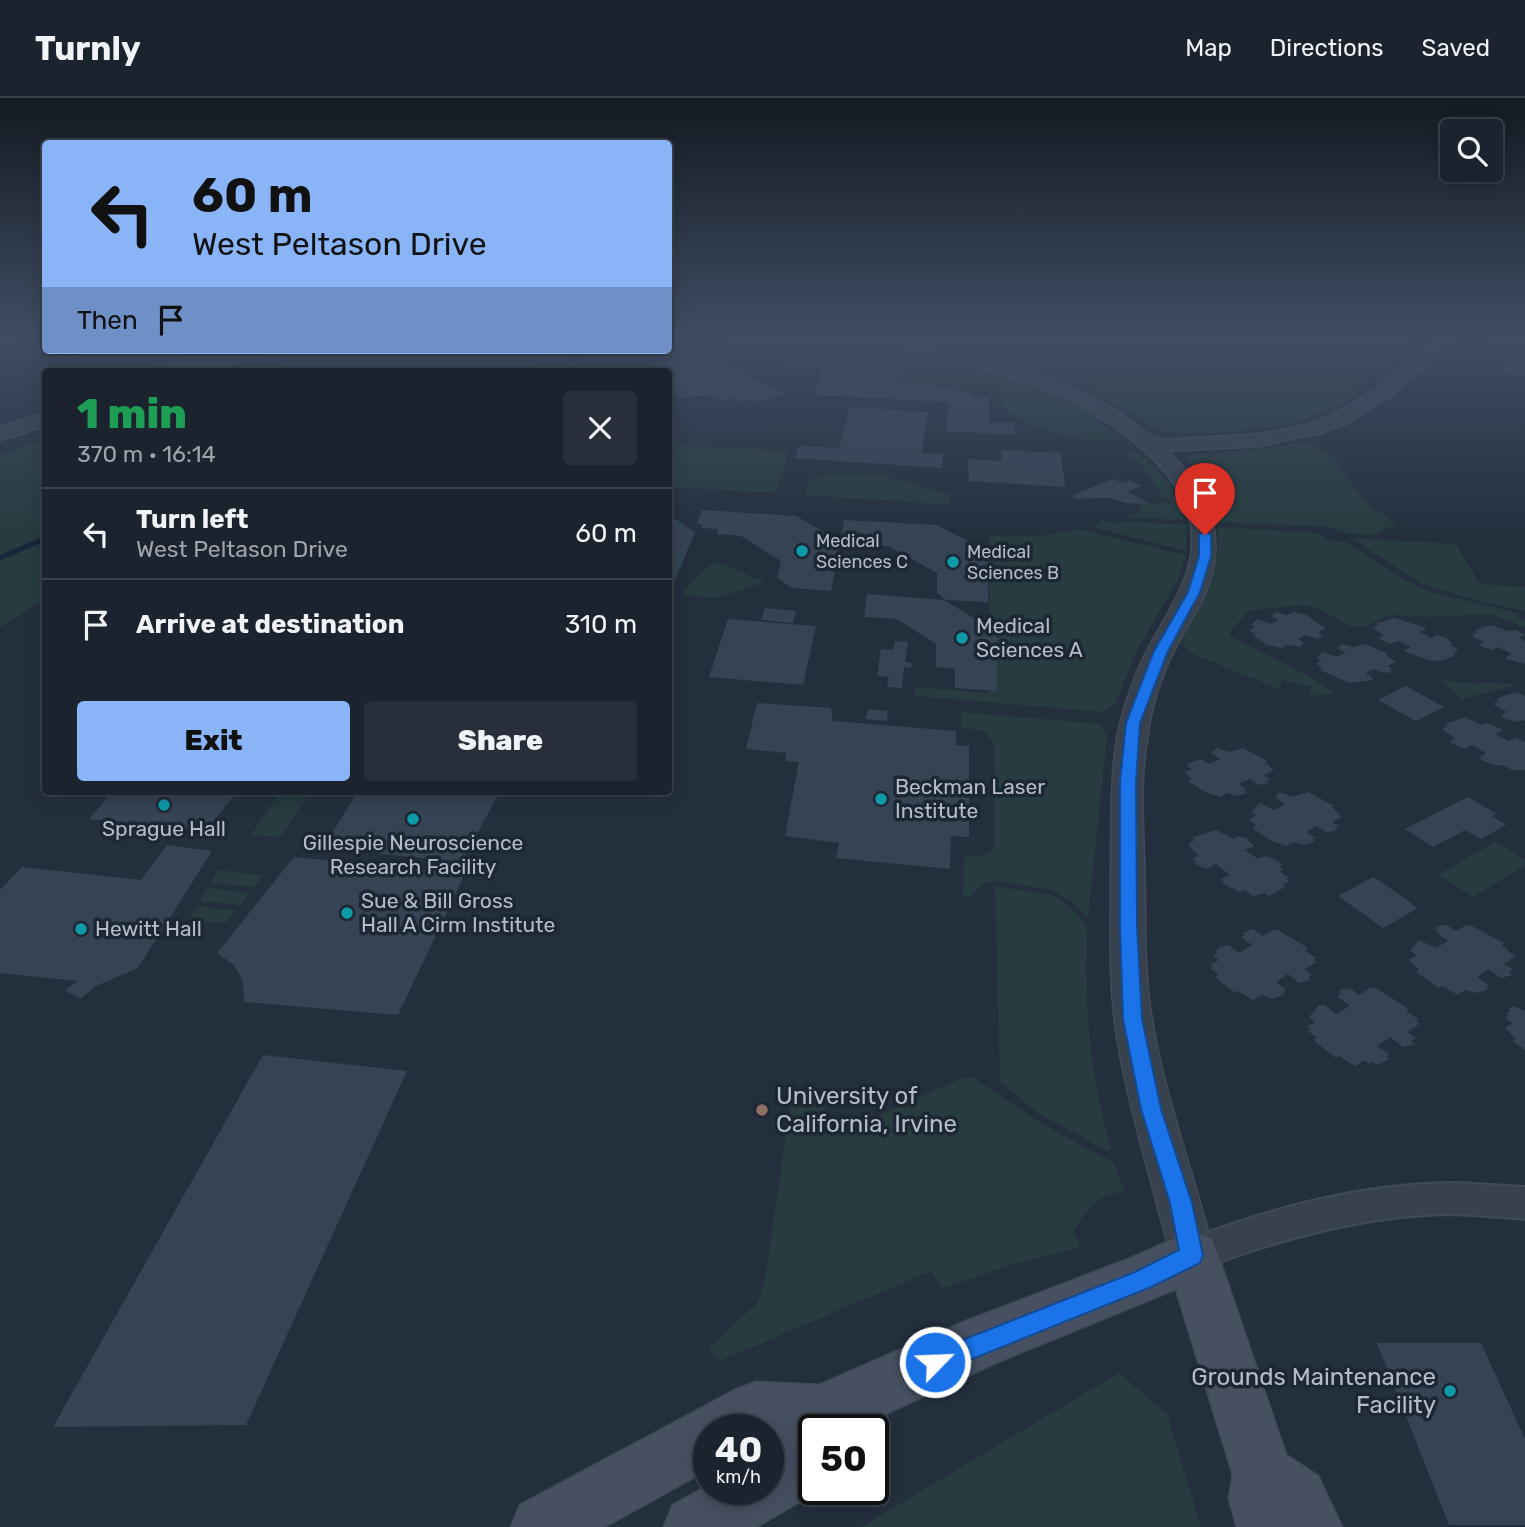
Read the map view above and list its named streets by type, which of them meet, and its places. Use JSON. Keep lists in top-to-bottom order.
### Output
{
  "places": [
    "Medical Sciences C",
    "Medical Sciences B",
    "Medical Sciences A",
    "Beckman Laser Institute",
    "Sprague Hall",
    "Gillespie Neuroscience Research Facility",
    "Sue & Bill Gross Hall A Cirm Institute",
    "Hewitt Hall",
    "University of California, Irvine",
    "Grounds Maintenance Facility"
  ],
  "page": {
    "header": "Turnly",
    "nav": ["Map", "Directions", "Saved"],
    "turn": ["60 m", "West Peltason Drive"],
    "then": "Then",
    "heading": ["1 min", "370 m · 16:14"],
    "list": [
      {
        "name": "Turn left",
        "note": "West Peltason Drive",
        "value": "60 m"
      },
      {
        "name": "Arrive at destination",
        "value": "310 m"
      }
    ],
    "buttons": ["Exit", "Share"],
    "speed": "40 km/h",
    "limit": "50"
  }
}
